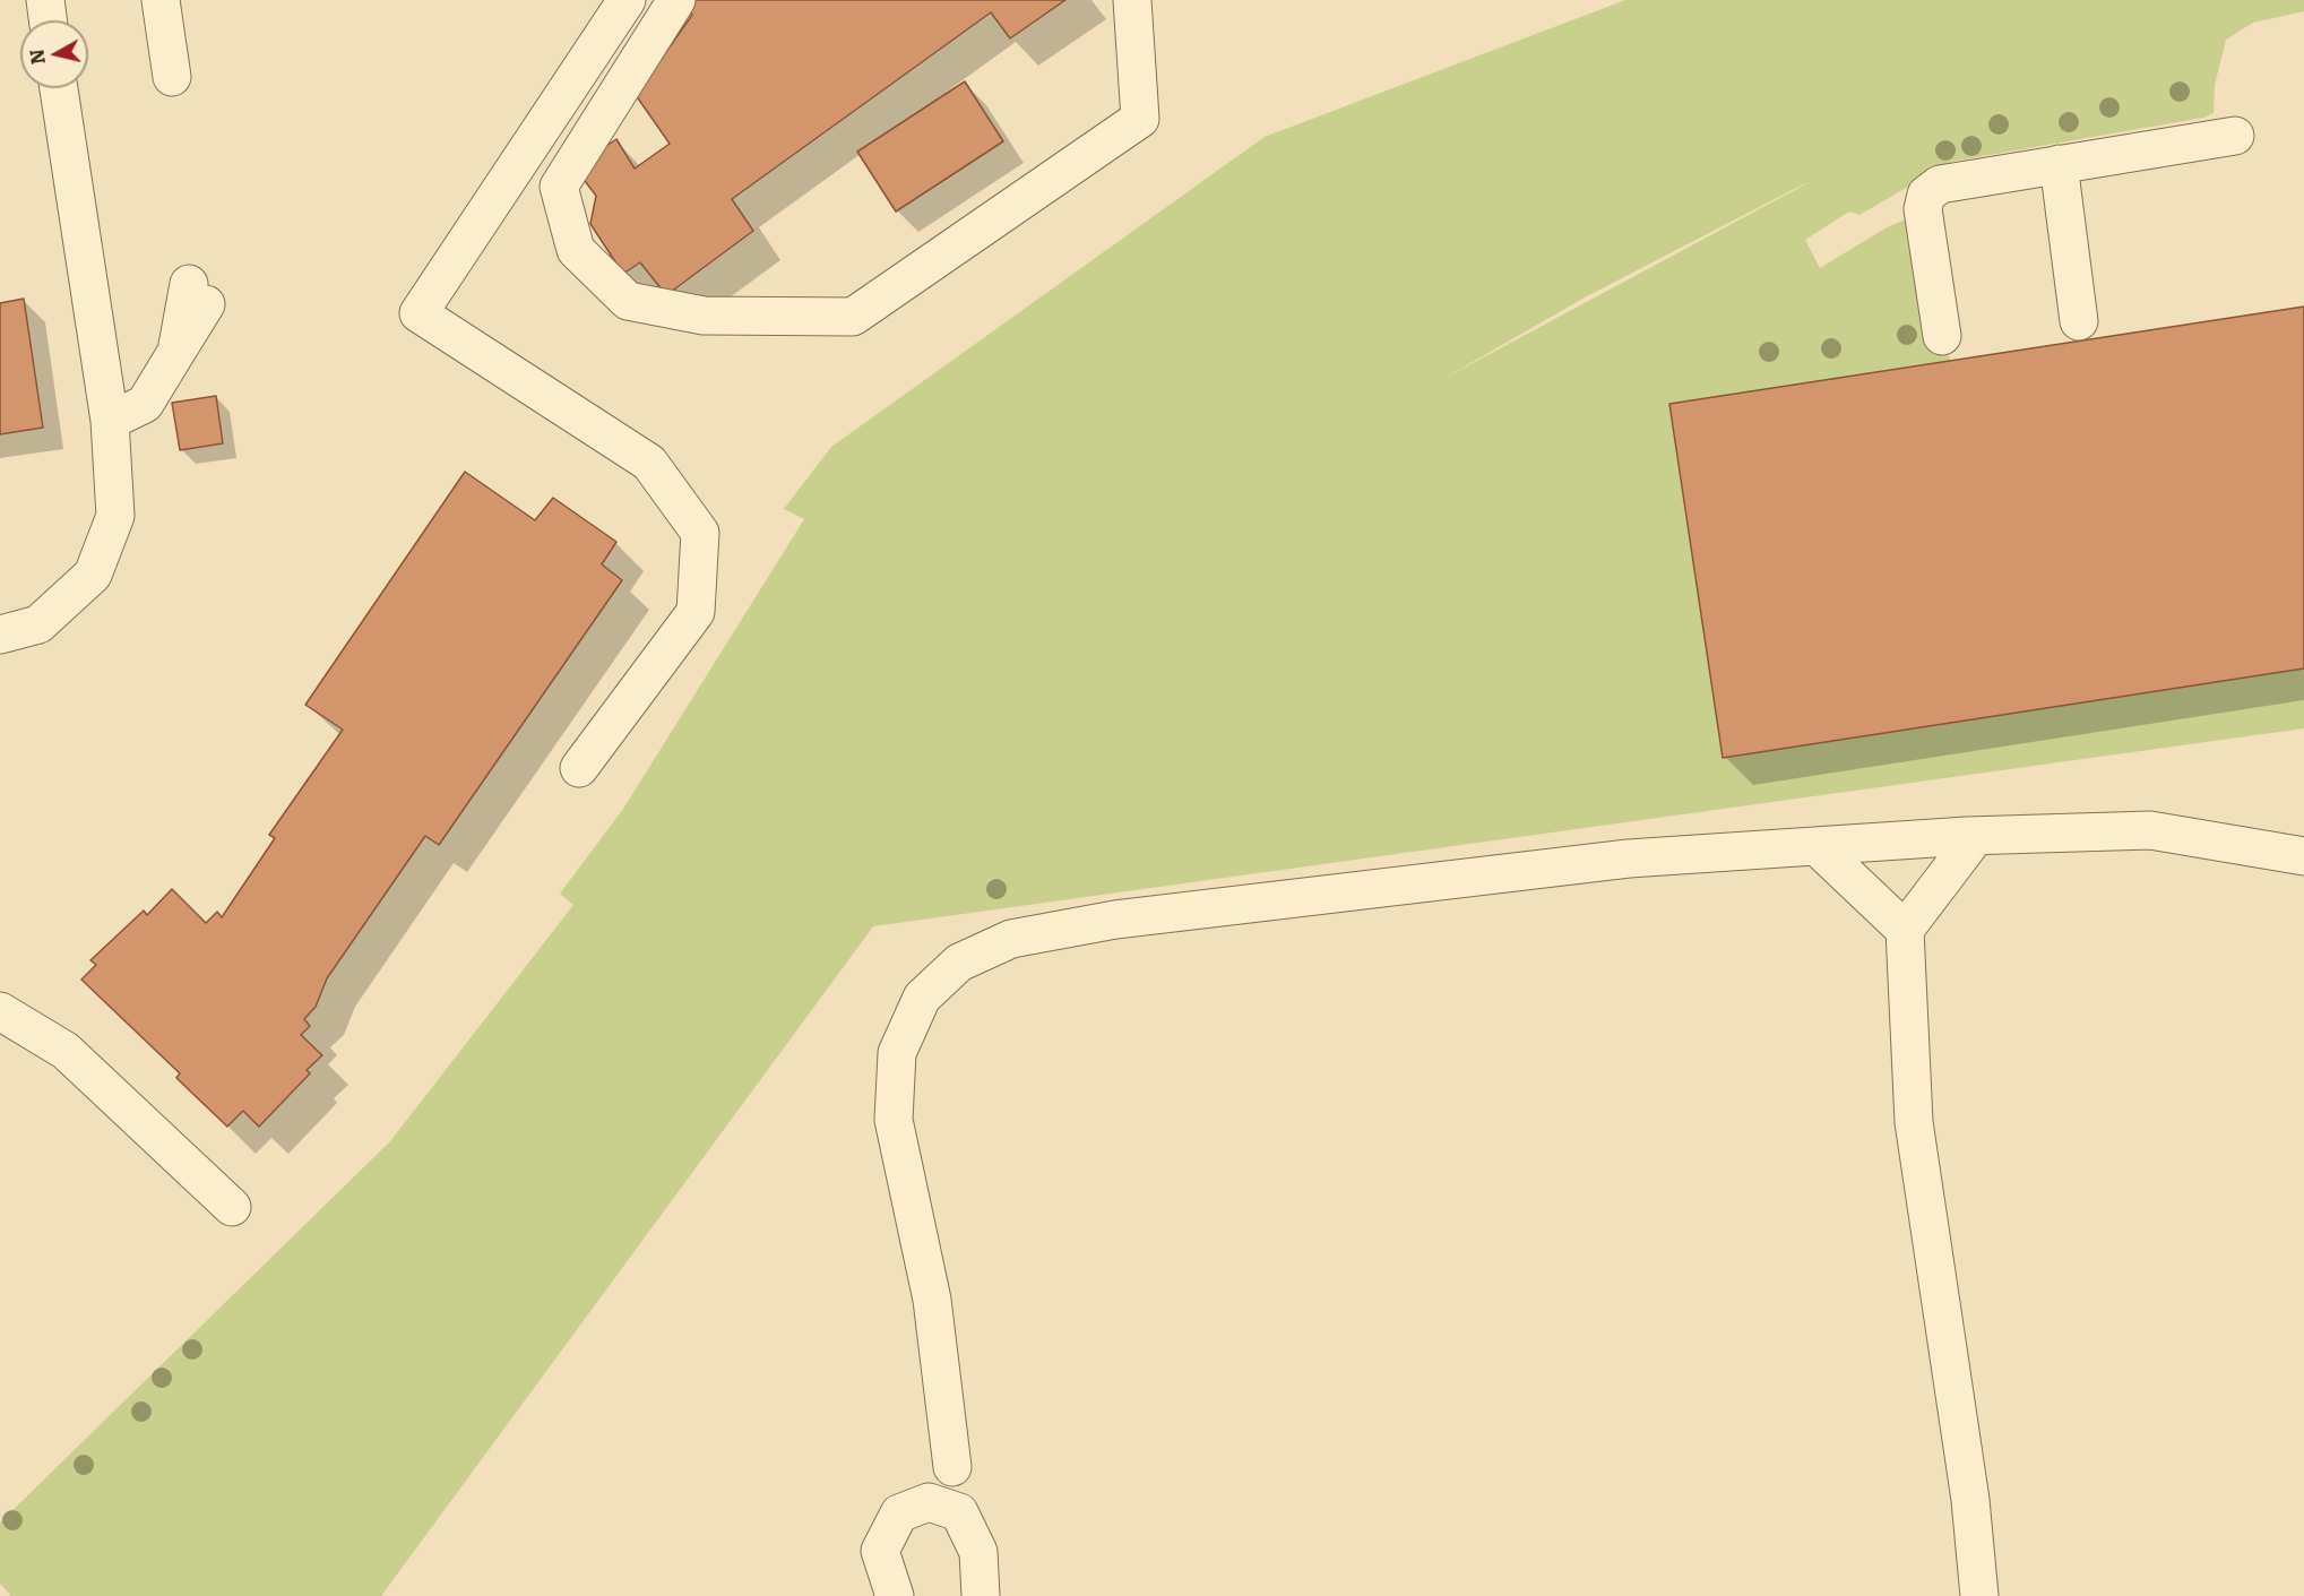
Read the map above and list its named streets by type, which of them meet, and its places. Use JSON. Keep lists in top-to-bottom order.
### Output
{
  "north": "left"
}
